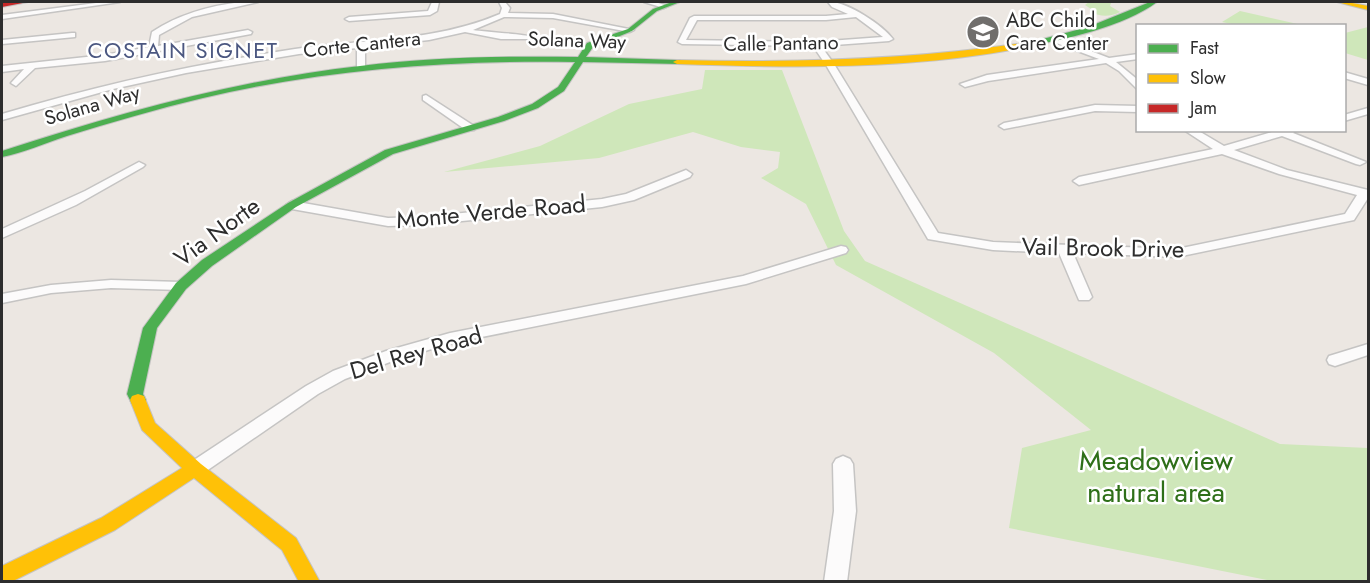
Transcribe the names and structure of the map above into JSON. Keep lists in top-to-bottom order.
{
  "streets": {
    "street": [
      "Solana Way",
      "Calle Pantano",
      "Corte Cantera",
      "Monte Verde Road",
      "Via Norte",
      "Vail Brook Drive",
      "Del Rey Road"
    ]
  },
  "crossings": [
    ["Solana Way", "Via Norte"],
    ["Solana Way", "Vail Brook Drive"],
    ["Monte Verde Road", "Via Norte"],
    ["Via Norte", "Del Rey Road"]
  ],
  "districts": ["COSTAIN SIGNET"],
  "parks": ["Meadowview natural area"],
  "places": {
    "school or university": ["ABC Child Care Center"]
  },
  "legend": ["Fast", "Slow", "Jam"]
}
